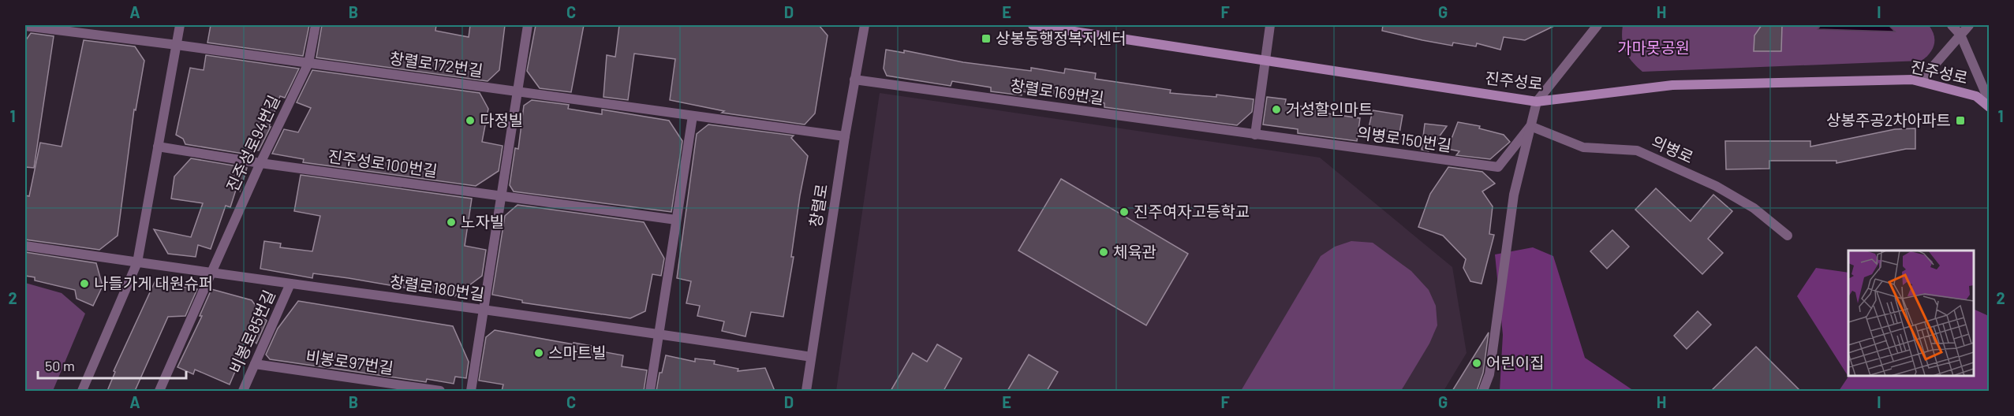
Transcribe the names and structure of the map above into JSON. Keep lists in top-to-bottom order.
{
  "streets": {
    "main road": ["진주성로"],
    "street": [
      "창렬로172번길",
      "창렬로169번길",
      "의병로150번길",
      "진주성로94번길",
      "의병로",
      "진주성로100번길",
      "창렬로",
      "창렬로180번길",
      "비봉로85번길",
      "비봉로97번길"
    ]
  },
  "crossings": [
    ["창렬로172번길", "진주성로94번길"],
    ["창렬로172번길", "창렬로"],
    ["창렬로169번길", "의병로150번길"],
    ["창렬로169번길", "창렬로"],
    ["의병로150번길", "의병로"],
    ["진주성로94번길", "진주성로100번길"],
    ["진주성로94번길", "창렬로180번길"],
    ["창렬로", "창렬로180번길"],
    ["창렬로180번길", "비봉로85번길"],
    ["비봉로85번길", "비봉로97번길"]
  ],
  "parks": ["가마못공원"],
  "places": {
    "transit": ["상봉동행정복지센터", "상봉주공2차아파트"],
    "other": [
      "거성할인마트",
      "다정빌",
      "진주여자고등학교",
      "노자빌",
      "체육관",
      "나들가게 대원슈퍼",
      "스마트빌",
      "어린이집"
    ]
  },
  "scale_bar": "50 m",
  "grid": {
    "columns": [
      "A",
      "B",
      "C",
      "D",
      "E",
      "F",
      "G",
      "H",
      "I"
    ],
    "rows": ["1", "2"]
  }
}
